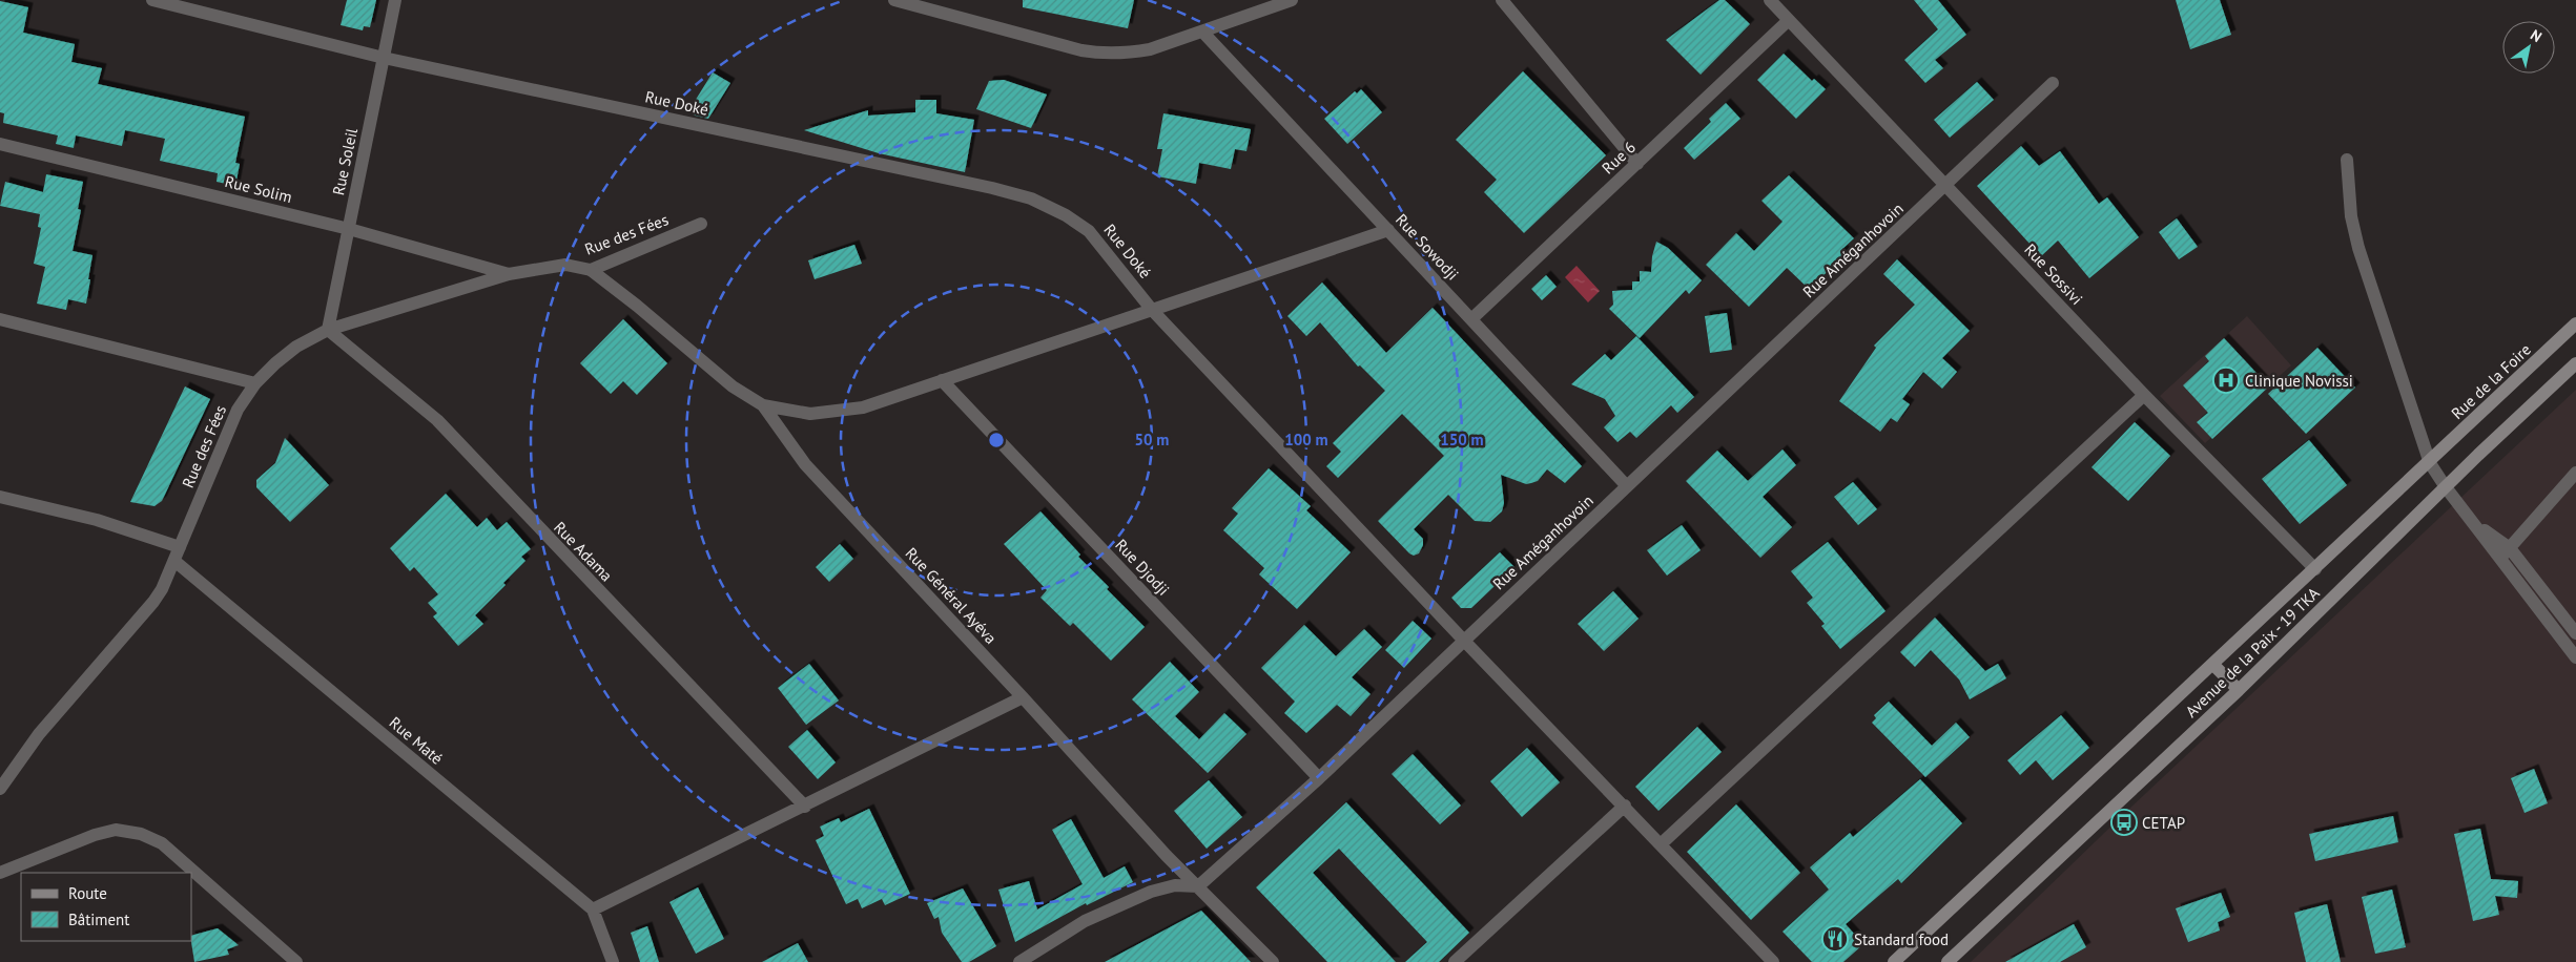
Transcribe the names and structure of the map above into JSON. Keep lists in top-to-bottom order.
{
  "streets": {
    "main road": ["Rue de la Foire", "Avenue de la Paix - 19 TKA"],
    "street": [
      "Rue Doké",
      "Rue 6",
      "Rue Soleil",
      "Rue Solim",
      "Rue des Fées",
      "Rue Sowodji",
      "Rue Améganhovoin",
      "Rue Sossivi",
      "Rue Adama",
      "Rue Djodji",
      "Rue Général Ayéva",
      "Rue Maté"
    ]
  },
  "crossings": [
    ["Rue Doké", "Rue Soleil"],
    ["Rue Doké", "Rue Améganhovoin"],
    ["Rue 6", "Rue Sowodji"],
    ["Rue 6", "Rue Sossivi"],
    ["Rue Soleil", "Rue Solim"],
    ["Rue Soleil", "Rue des Fées"],
    ["Rue Soleil", "Rue Adama"],
    ["Rue Solim", "Rue des Fées"],
    ["Rue des Fées", "Rue Adama"],
    ["Rue des Fées", "Rue Général Ayéva"],
    ["Rue des Fées", "Rue Maté"],
    ["Rue Sowodji", "Rue Améganhovoin"],
    ["Rue Améganhovoin", "Rue Sossivi"],
    ["Rue Améganhovoin", "Rue Djodji"],
    ["Rue Améganhovoin", "Rue Général Ayéva"],
    ["Rue Sossivi", "Avenue de la Paix - 19 TKA"],
    ["Rue de la Foire", "Avenue de la Paix - 19 TKA"]
  ],
  "places": {
    "hospital": ["Clinique Novissi"],
    "bus stop": ["CETAP"],
    "restaurant": ["Standard food"]
  },
  "legend": ["Route", "Bâtiment"],
  "north": "top right",
  "rings": ["50 m", "100 m", "150 m"]
}
